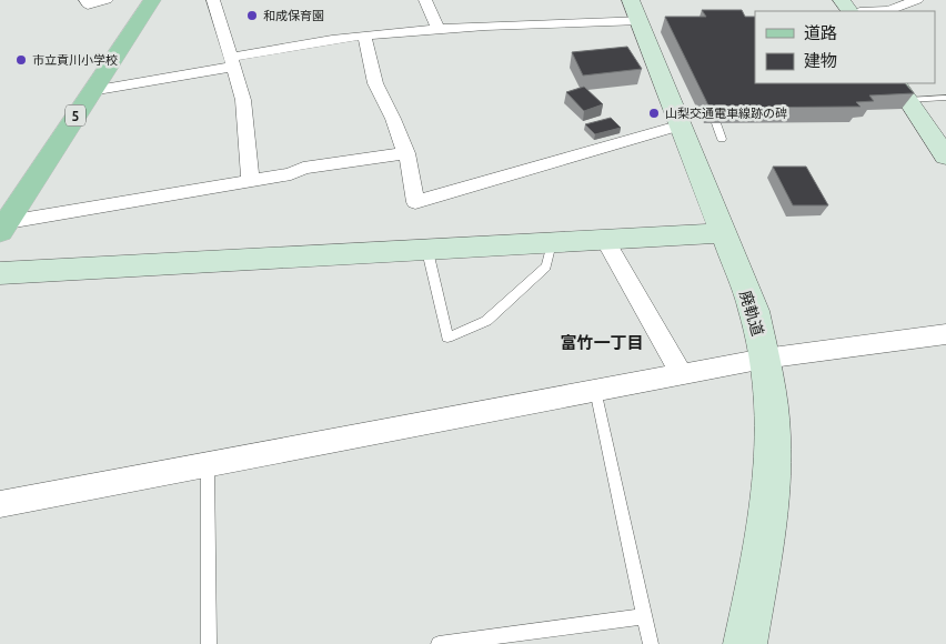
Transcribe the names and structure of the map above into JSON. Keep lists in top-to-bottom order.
{
  "streets": {
    "main road": ["5"],
    "street": ["廃軌道"]
  },
  "districts": ["富竹一丁目"],
  "places": ["和成保育園", "市立貢川小学校", "山梨交通電車線跡の碑"],
  "legend": ["道路", "建物"]
}
